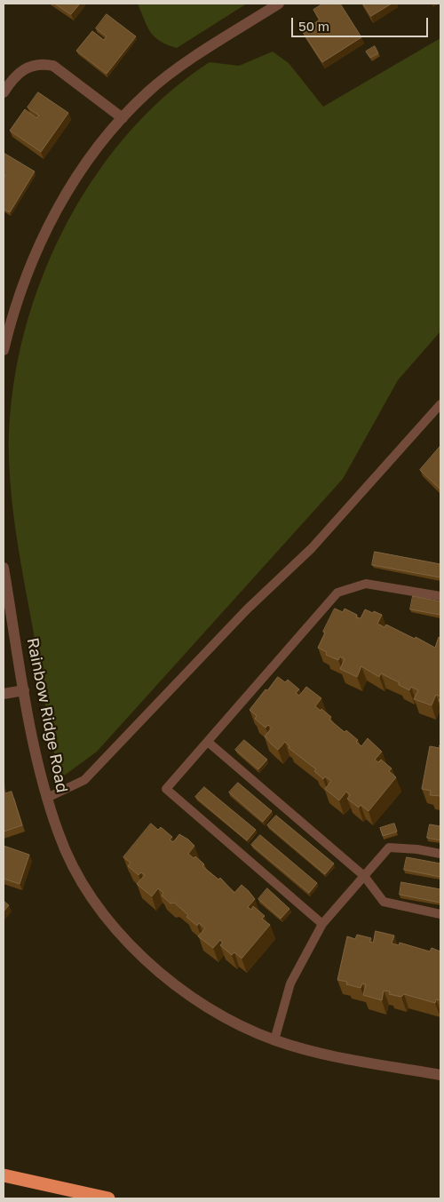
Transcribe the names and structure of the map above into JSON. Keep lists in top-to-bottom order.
{
  "streets": {
    "street": ["Rainbow Ridge Road"]
  },
  "scale_bar": "50 m"
}
